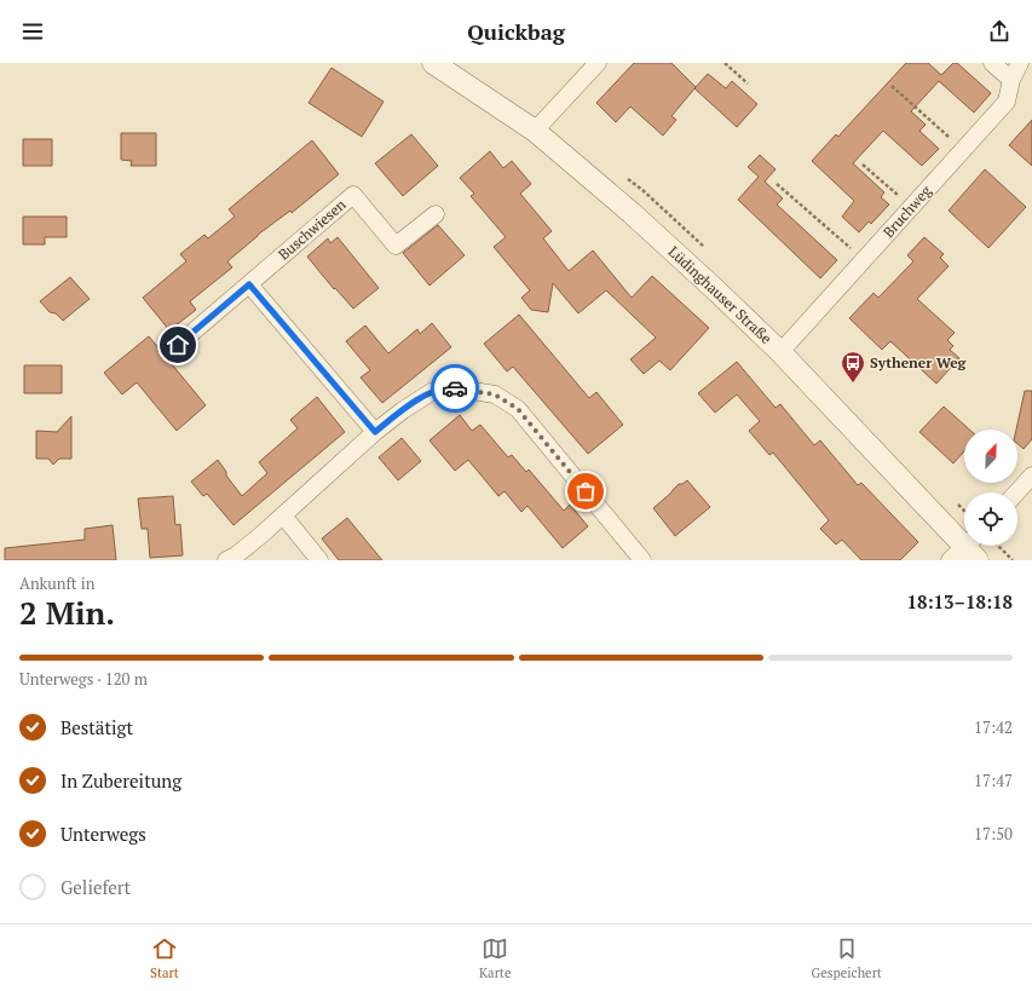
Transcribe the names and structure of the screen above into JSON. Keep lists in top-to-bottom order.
{
  "streets": {
    "street": ["Bruchweg", "Buschwiesen", "Lüdinghauser Straße"]
  },
  "crossings": [
    ["Bruchweg", "Lüdinghauser Straße"]
  ],
  "places": {
    "bus stop": ["Sythener Weg"]
  },
  "north": "top right",
  "page": {
    "header": "Quickbag",
    "heading": ["2 Min.", "Ankunft in", "18:13–18:18"],
    "bar": "Unterwegs · 120 m",
    "list": [
      ["Bestätigt", "17:42"],
      ["In Zubereitung", "17:47"],
      ["Unterwegs", "17:50"],
      "Geliefert"
    ],
    "tabs": ["Start", "Karte", "Gespeichert"]
  }
}
